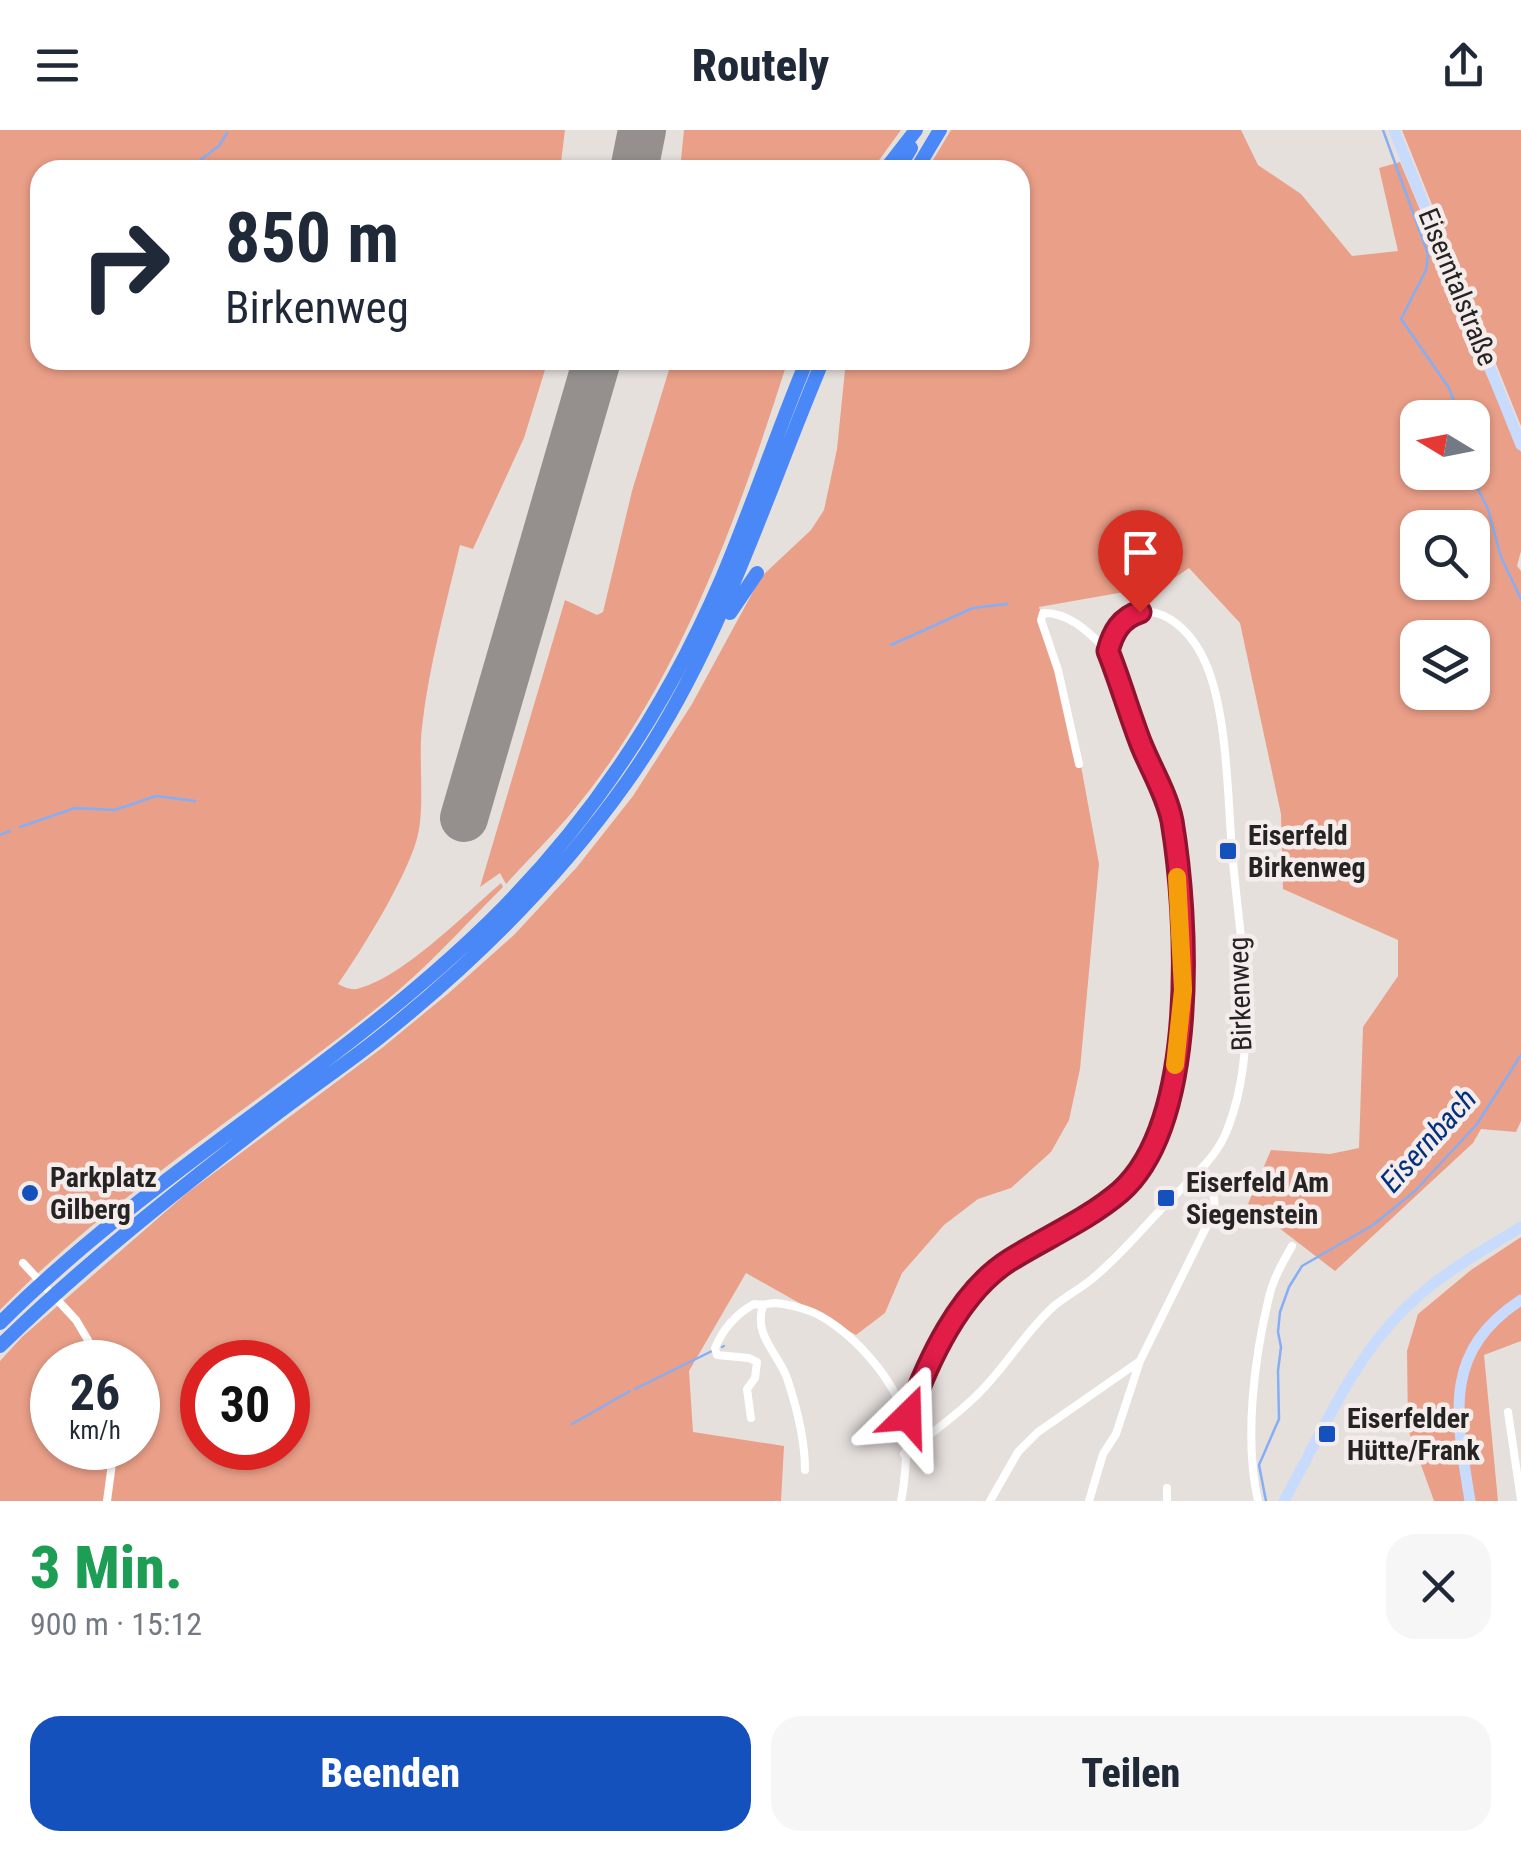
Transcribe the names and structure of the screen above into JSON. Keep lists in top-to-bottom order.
{
  "streets": {
    "main road": ["Eiserntalstraße"],
    "street": ["Birkenweg"]
  },
  "water": ["Eisernbach"],
  "places": {
    "transit": ["Eiserfeld Birkenweg", "Eiserfeld Am Siegenstein", "Eiserfelder Hütte/Frank"],
    "other": ["Parkplatz Gilberg"]
  },
  "north": "left",
  "page": {
    "header": "Routely",
    "turn": ["850 m", "Birkenweg"],
    "speed": "26 km/h",
    "limit": "30",
    "heading": ["3 Min.", "900 m · 15:12"],
    "buttons": ["Beenden", "Teilen"]
  }
}
